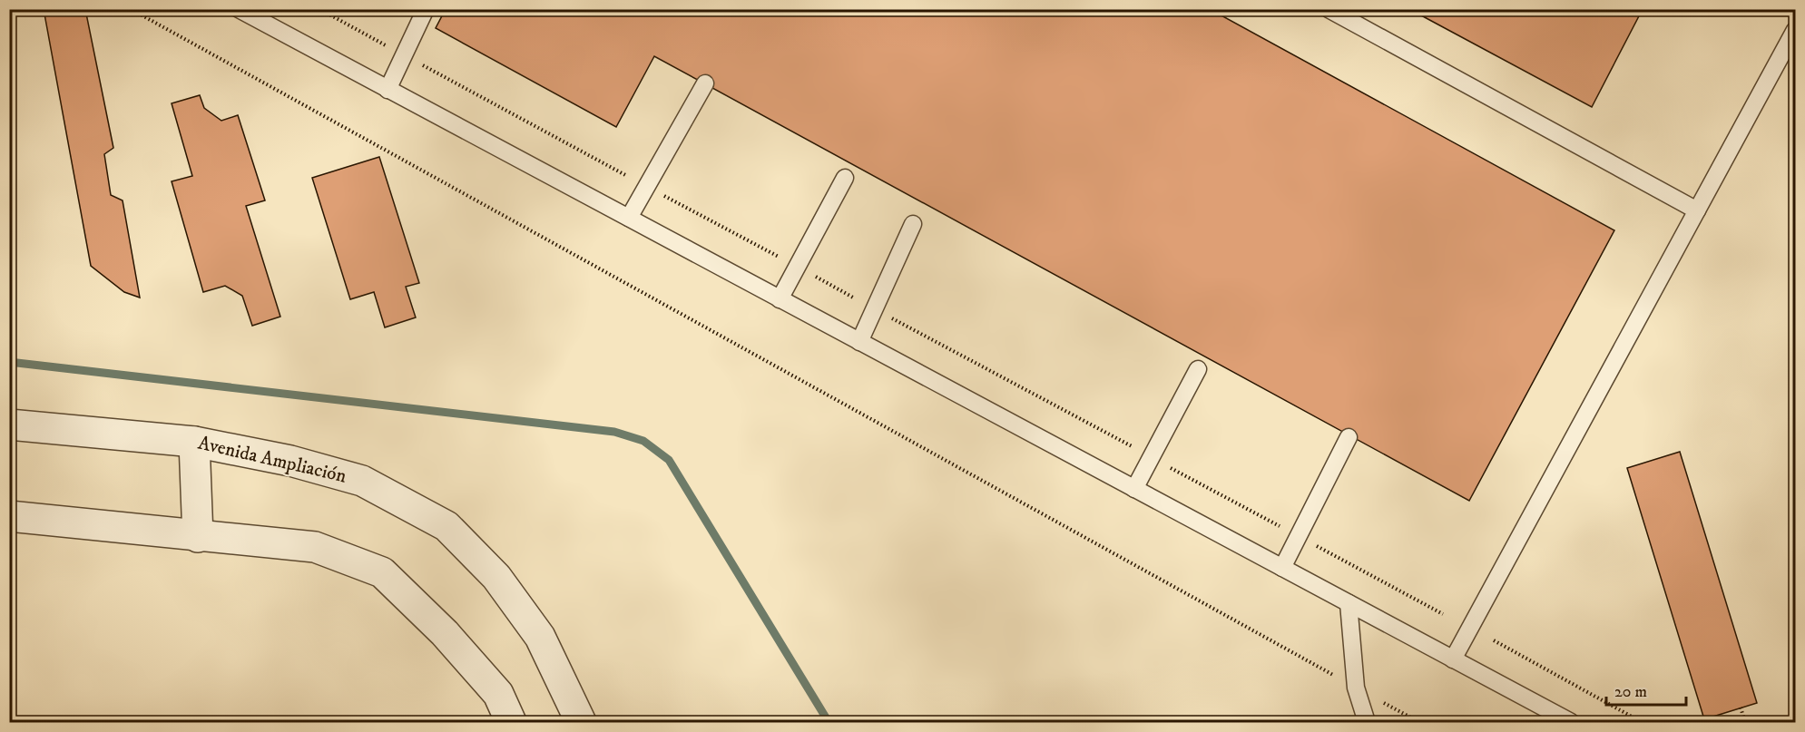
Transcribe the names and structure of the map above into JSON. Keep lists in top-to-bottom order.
{
  "streets": {
    "street": ["Avenida Ampliación"]
  },
  "scale_bar": "20 m"
}
